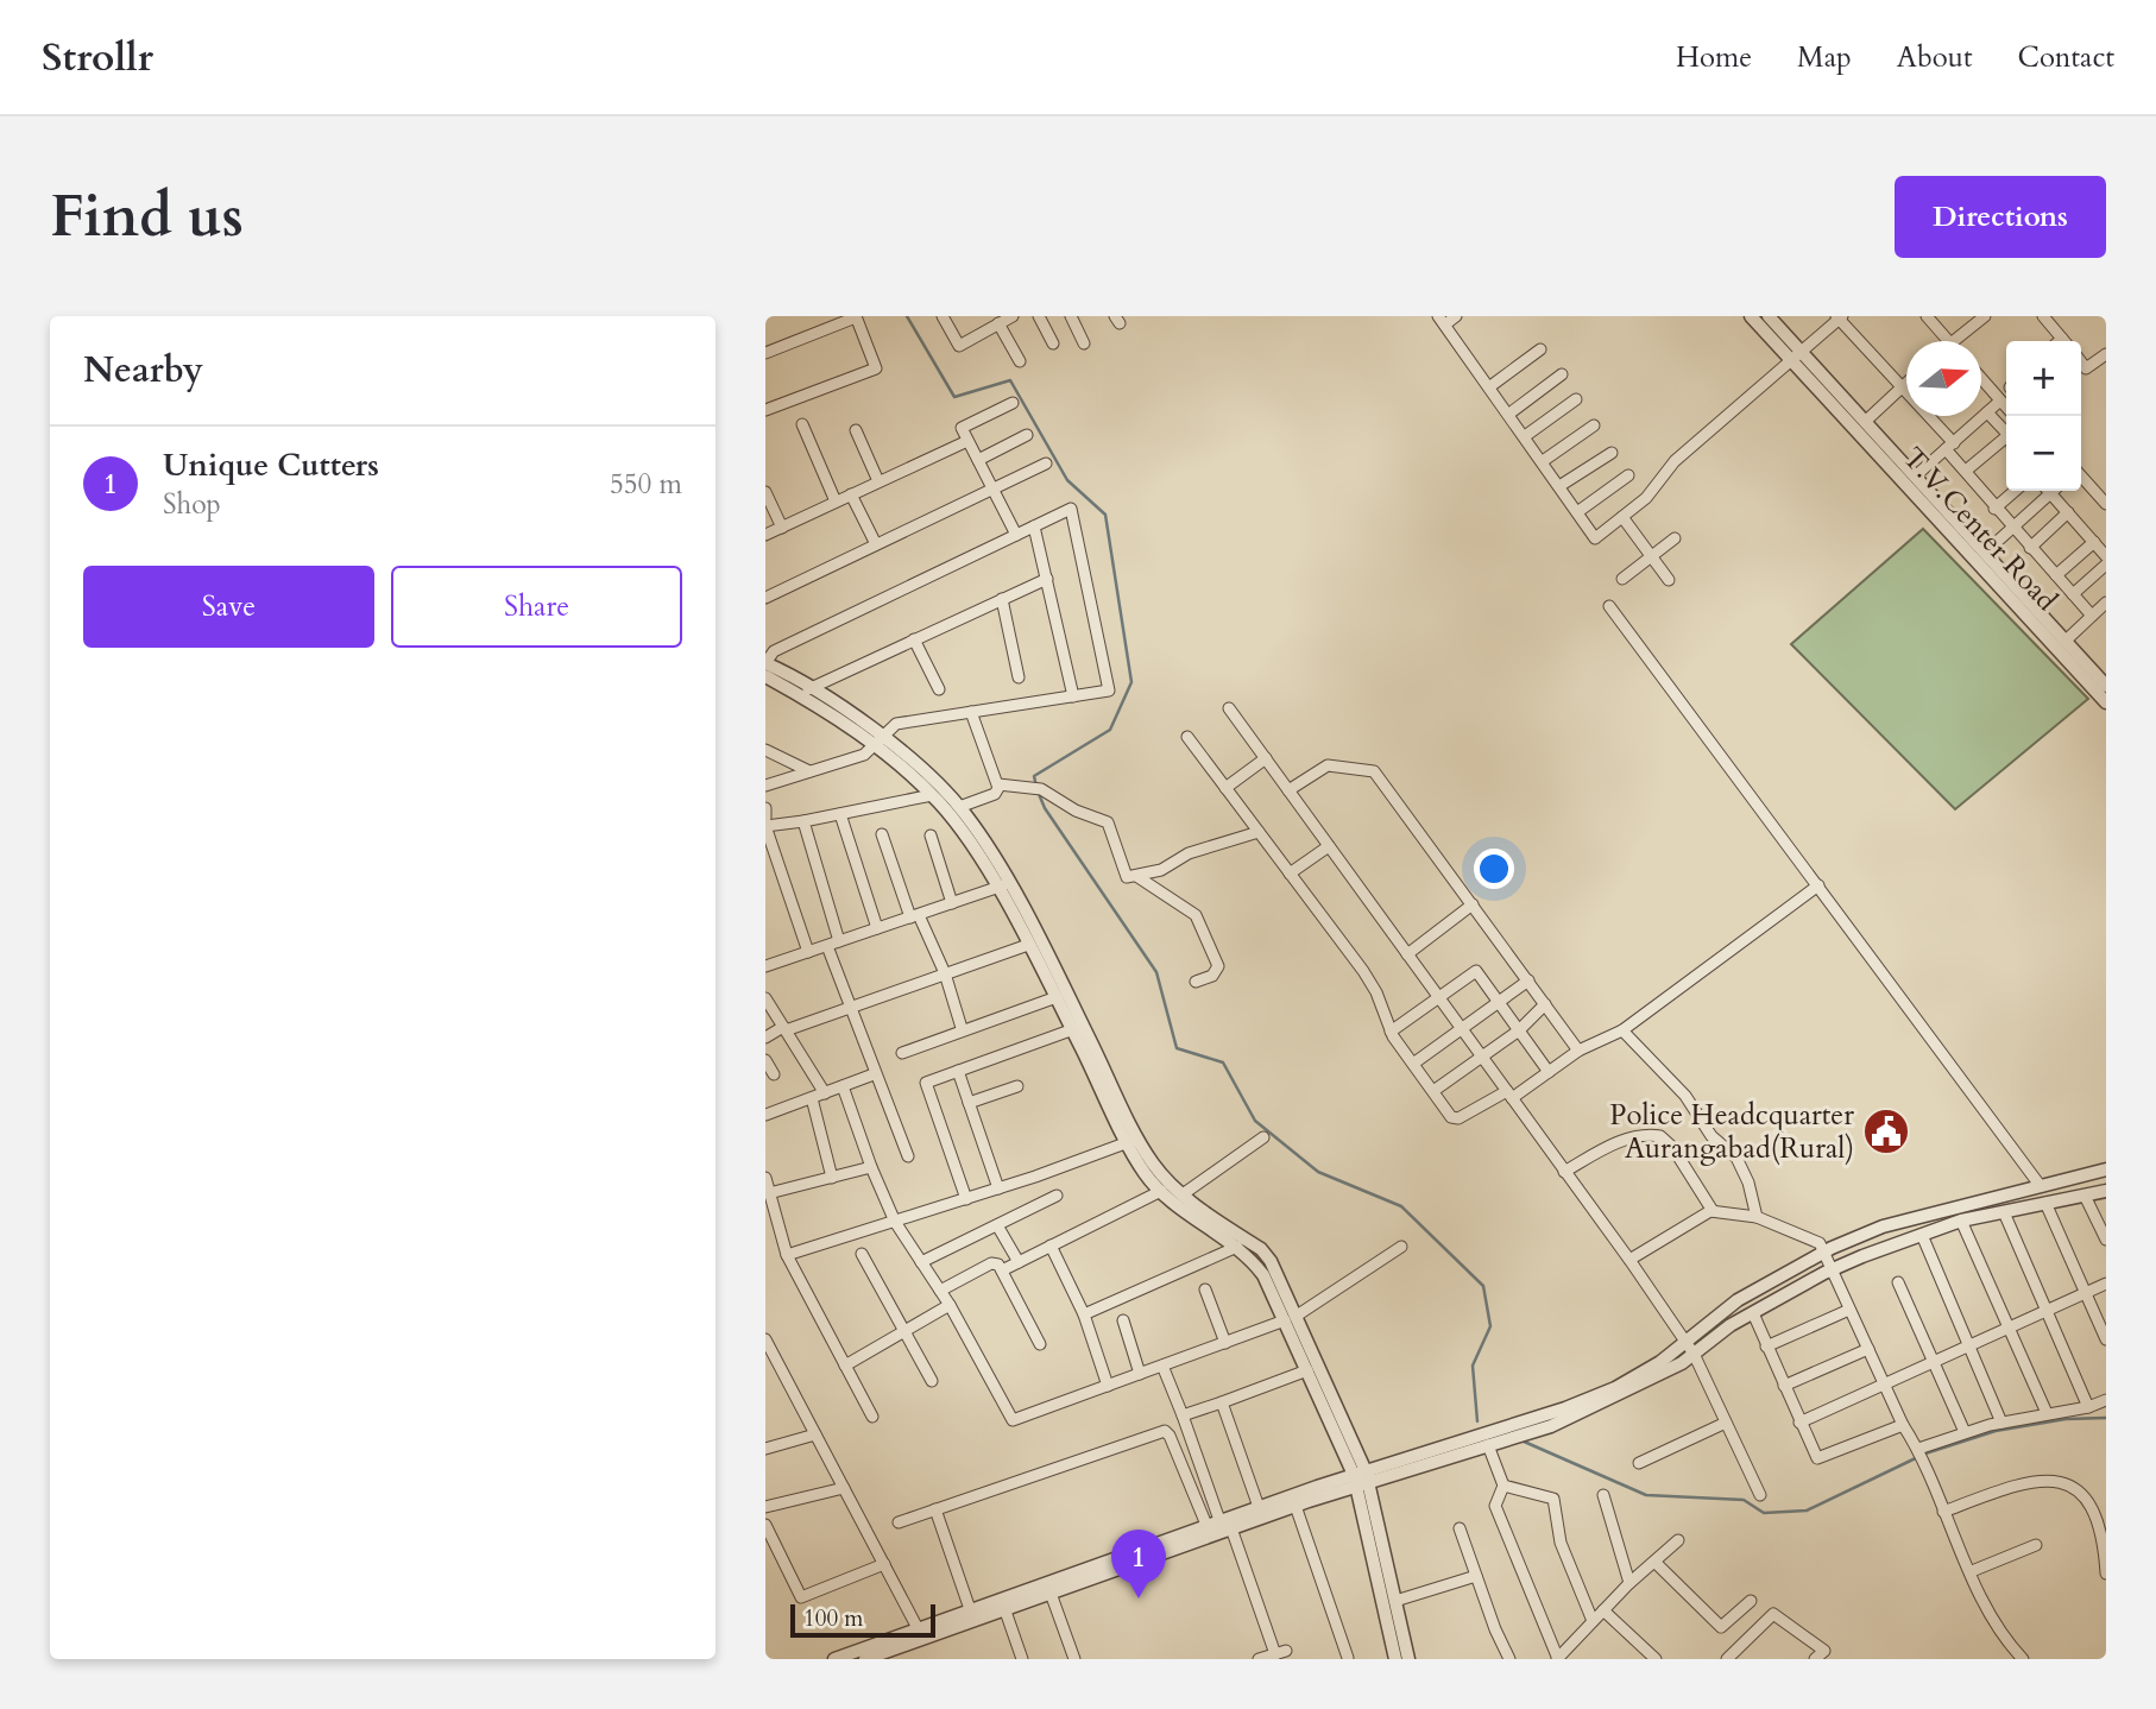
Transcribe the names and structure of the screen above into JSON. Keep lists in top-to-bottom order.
{
  "streets": {
    "street": ["T.V.Center Road"]
  },
  "places": {
    "public building": ["Police Headcquarter Aurangabad(Rural)"]
  },
  "scale_bar": "100 m",
  "north": "right",
  "page": {
    "header": "Strollr",
    "nav": [
      "Home",
      "Map",
      "About",
      "Contact"
    ],
    "buttons": [
      "Directions",
      ["Save", "Share"]
    ],
    "title": "Find us",
    "heading": "Nearby",
    "map_buttons": ["+", "−"],
    "list": [
      {
        "mark": "1",
        "name": "Unique Cutters",
        "note": "Shop",
        "value": "550 m"
      }
    ],
    "pins": "1",
    "scale": "100 m"
  }
}
